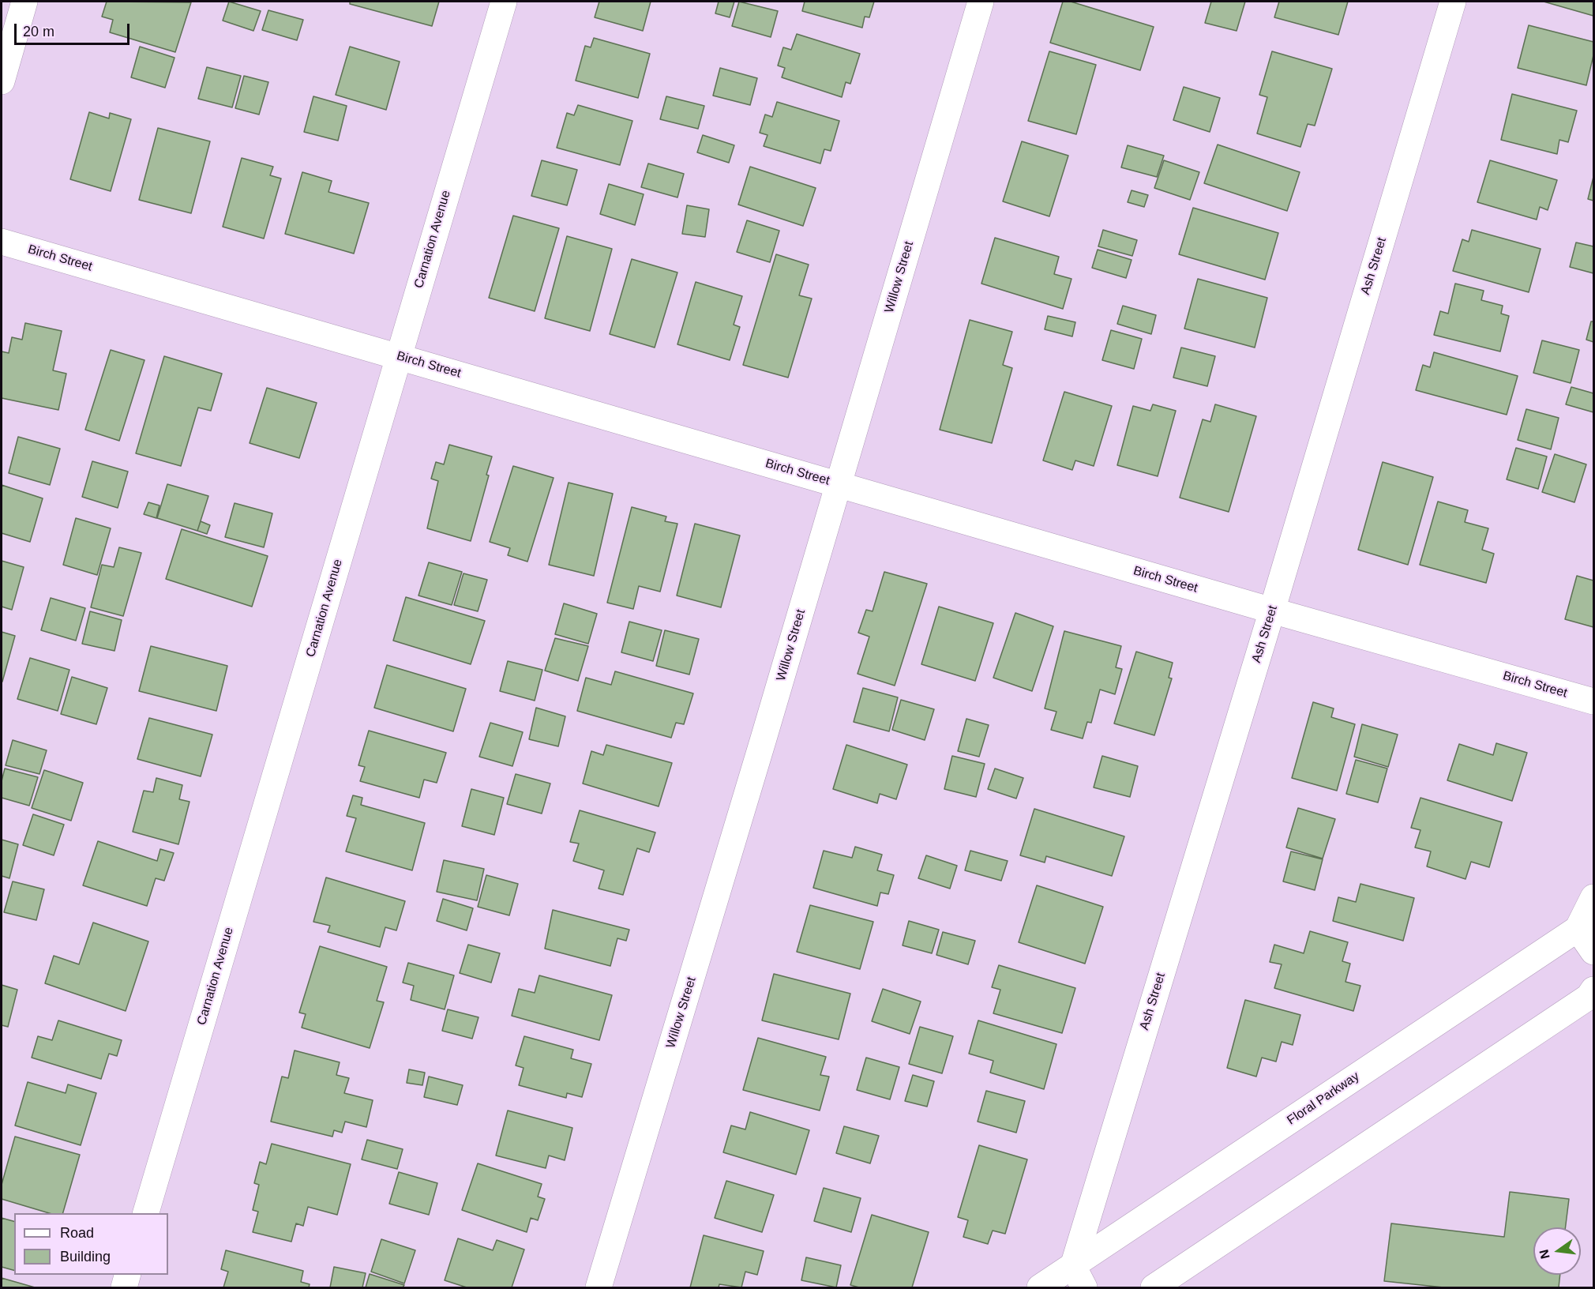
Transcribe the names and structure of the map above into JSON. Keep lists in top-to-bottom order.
{
  "streets": {
    "street": [
      "Carnation Avenue",
      "Birch Street",
      "Ash Street",
      "Willow Street",
      "Floral Parkway"
    ]
  },
  "crossings": [
    ["Carnation Avenue", "Birch Street"],
    ["Birch Street", "Ash Street"],
    ["Birch Street", "Willow Street"],
    ["Ash Street", "Floral Parkway"]
  ],
  "legend": ["Road", "Building"],
  "scale_bar": "20 m",
  "north": "left"
}
